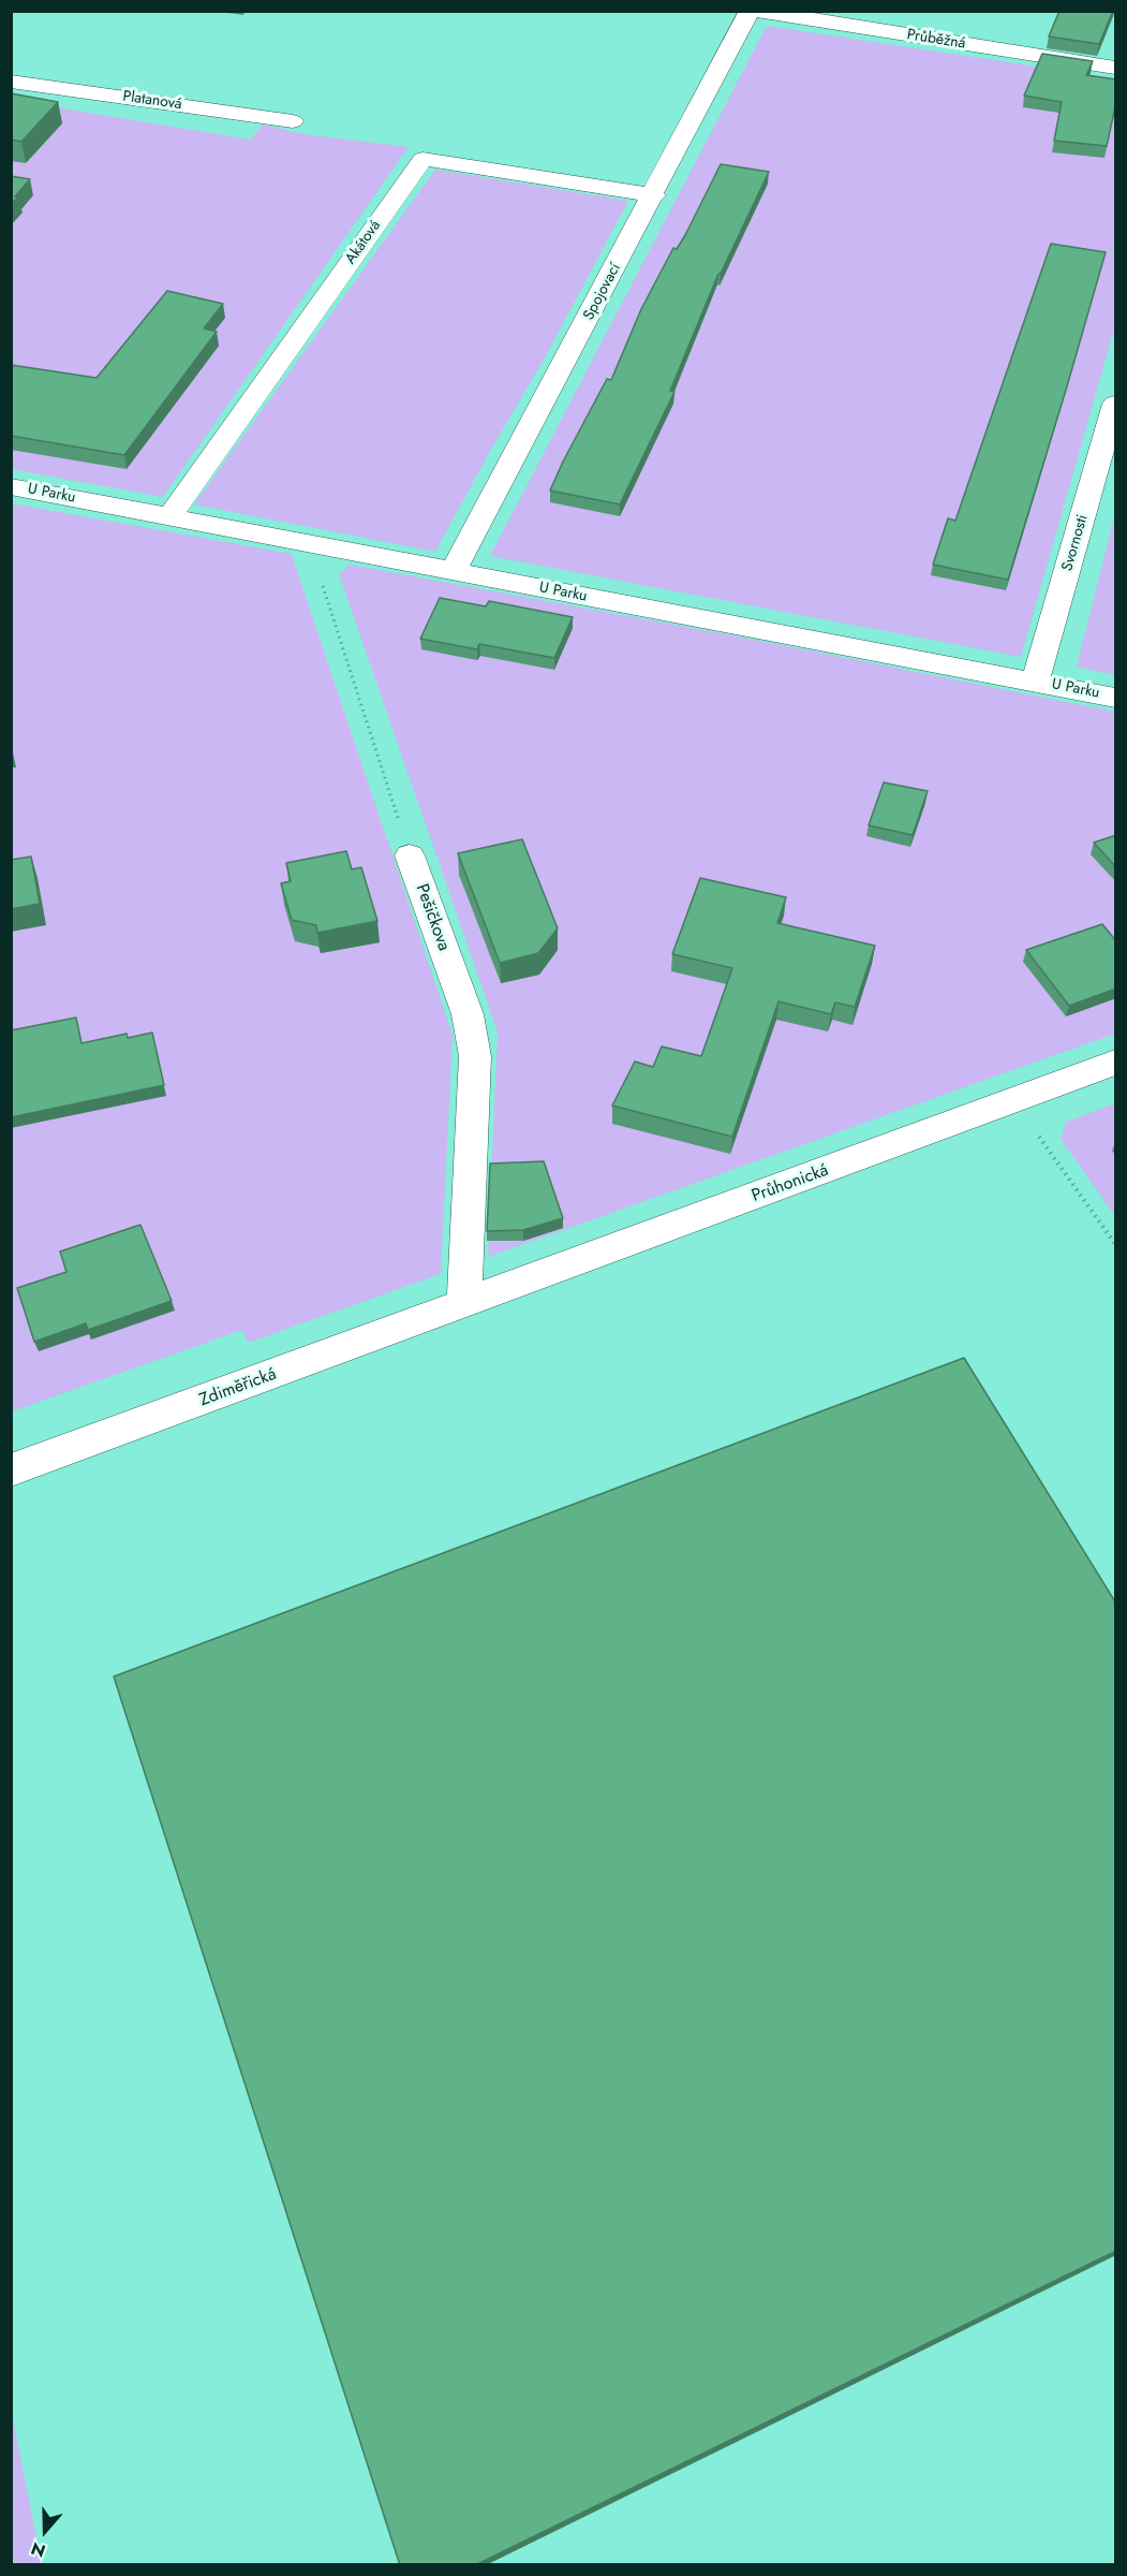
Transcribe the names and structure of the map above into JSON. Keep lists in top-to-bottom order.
{
  "streets": {
    "street": [
      "Průběžná",
      "Platanová",
      "Akátová",
      "Spojovací",
      "U Parku",
      "Svornosti",
      "Pešičkova",
      "Průhonická",
      "Zdiměřická"
    ]
  },
  "crossings": [
    ["Akátová", "Spojovací"],
    ["Akátová", "U Parku"],
    ["Spojovací", "U Parku"],
    ["U Parku", "Svornosti"],
    ["Pešičkova", "Průhonická"],
    ["Pešičkova", "Zdiměřická"],
    ["Průhonická", "Zdiměřická"]
  ],
  "north": "bottom"
}
